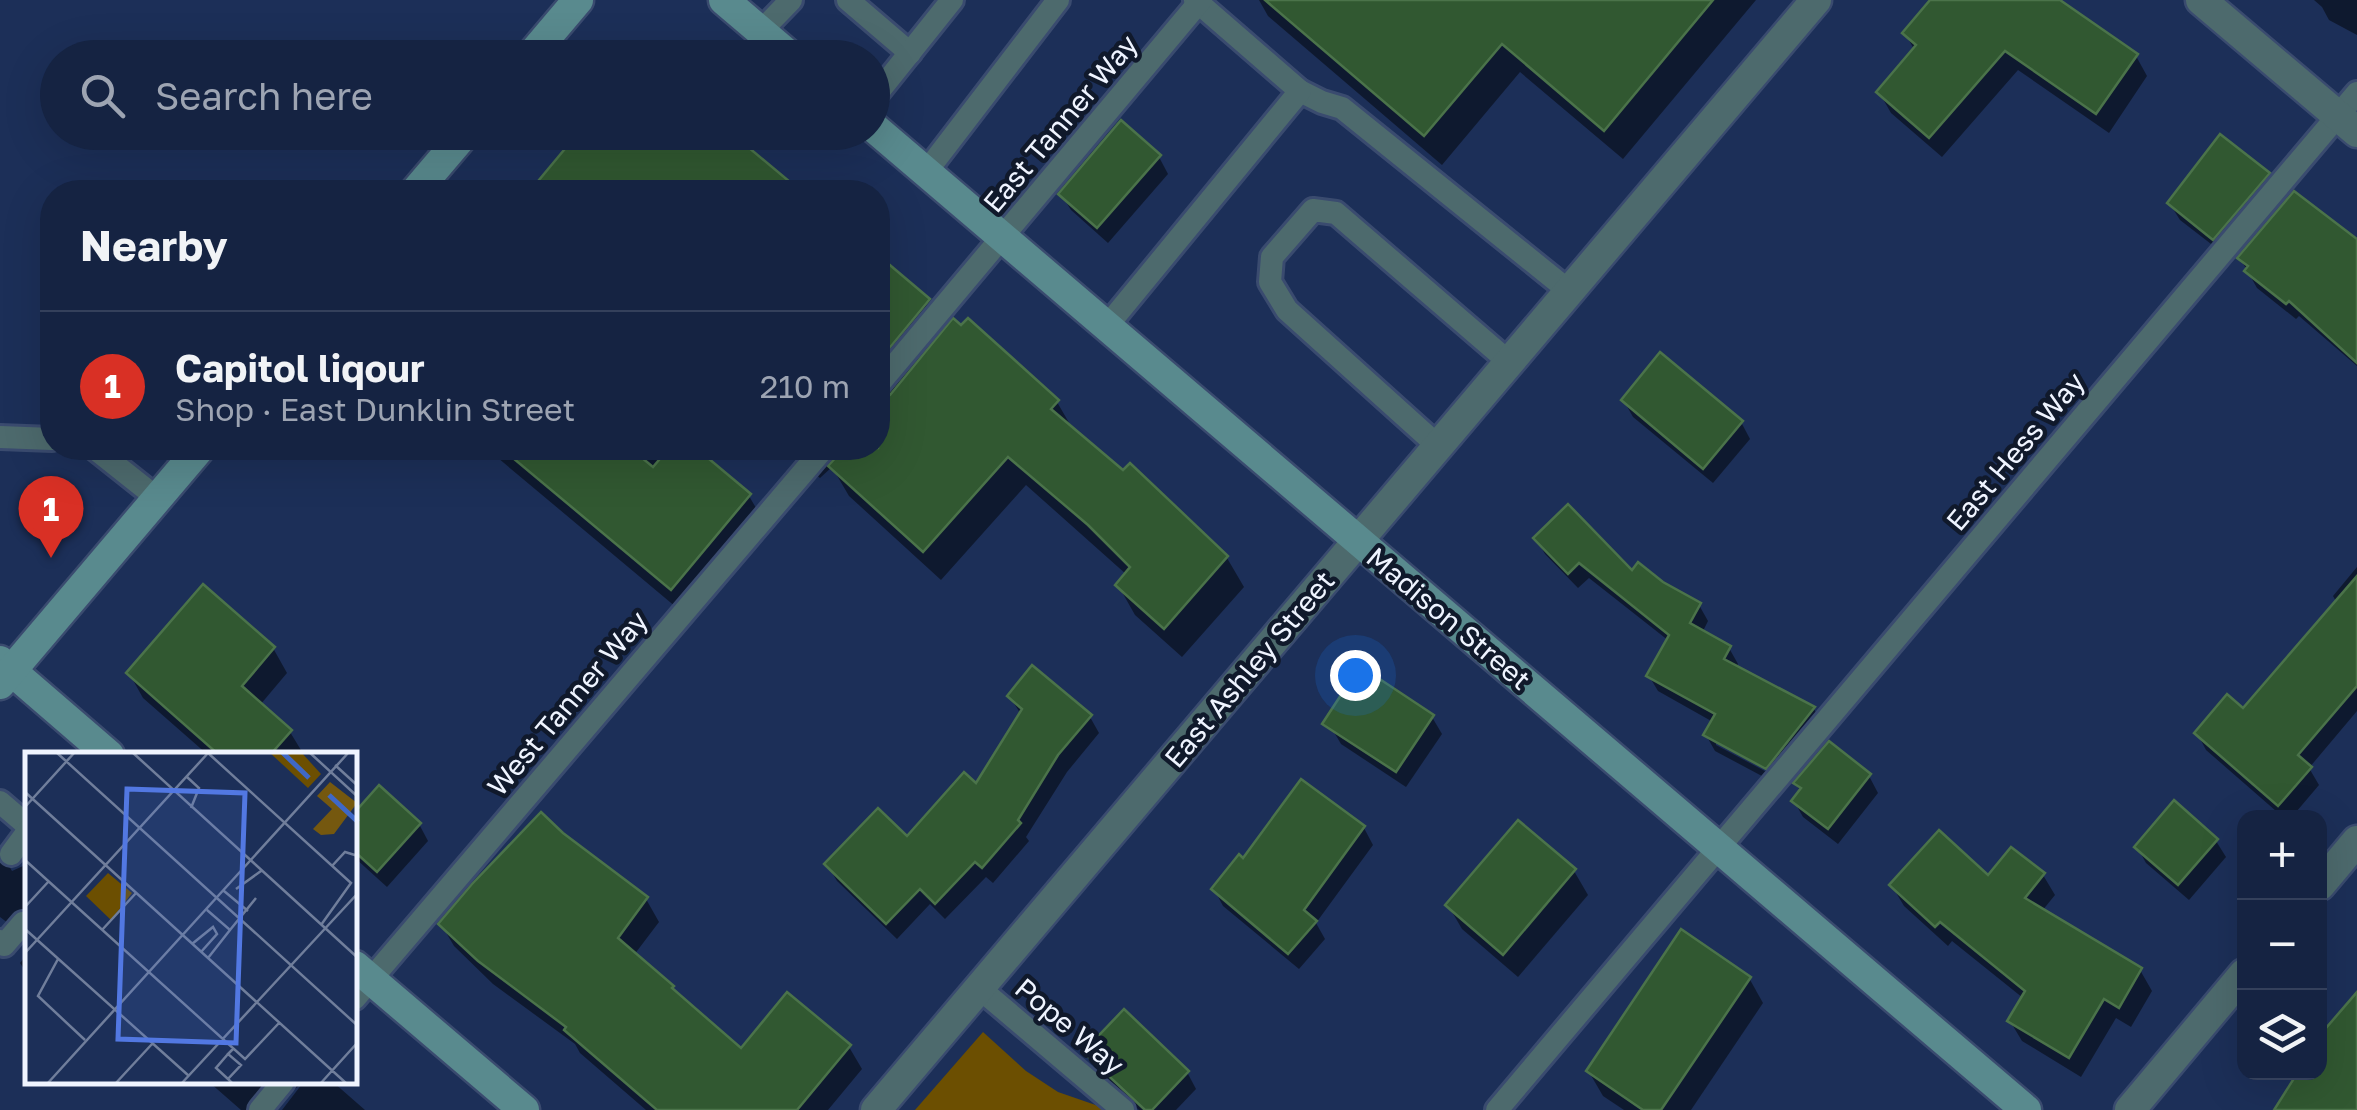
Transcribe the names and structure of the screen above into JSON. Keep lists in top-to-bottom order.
{
  "streets": {
    "main road": ["Madison Street"],
    "street": ["East Ashley Street"],
    "lane": [
      "East Tanner Way",
      "East Hess Way",
      "West Tanner Way",
      "Pope Way"
    ]
  },
  "crossings": [
    ["East Tanner Way", "Madison Street"],
    ["East Hess Way", "Madison Street"],
    ["Madison Street", "East Ashley Street"],
    ["East Ashley Street", "Pope Way"]
  ],
  "page": {
    "search": "Search here",
    "heading": "Nearby",
    "list": [
      {
        "mark": "1",
        "name": "Capitol liqour",
        "note": "Shop · East Dunklin Street",
        "value": "210 m"
      }
    ],
    "pins": "1",
    "map_buttons": ["+", "−"]
  }
}
